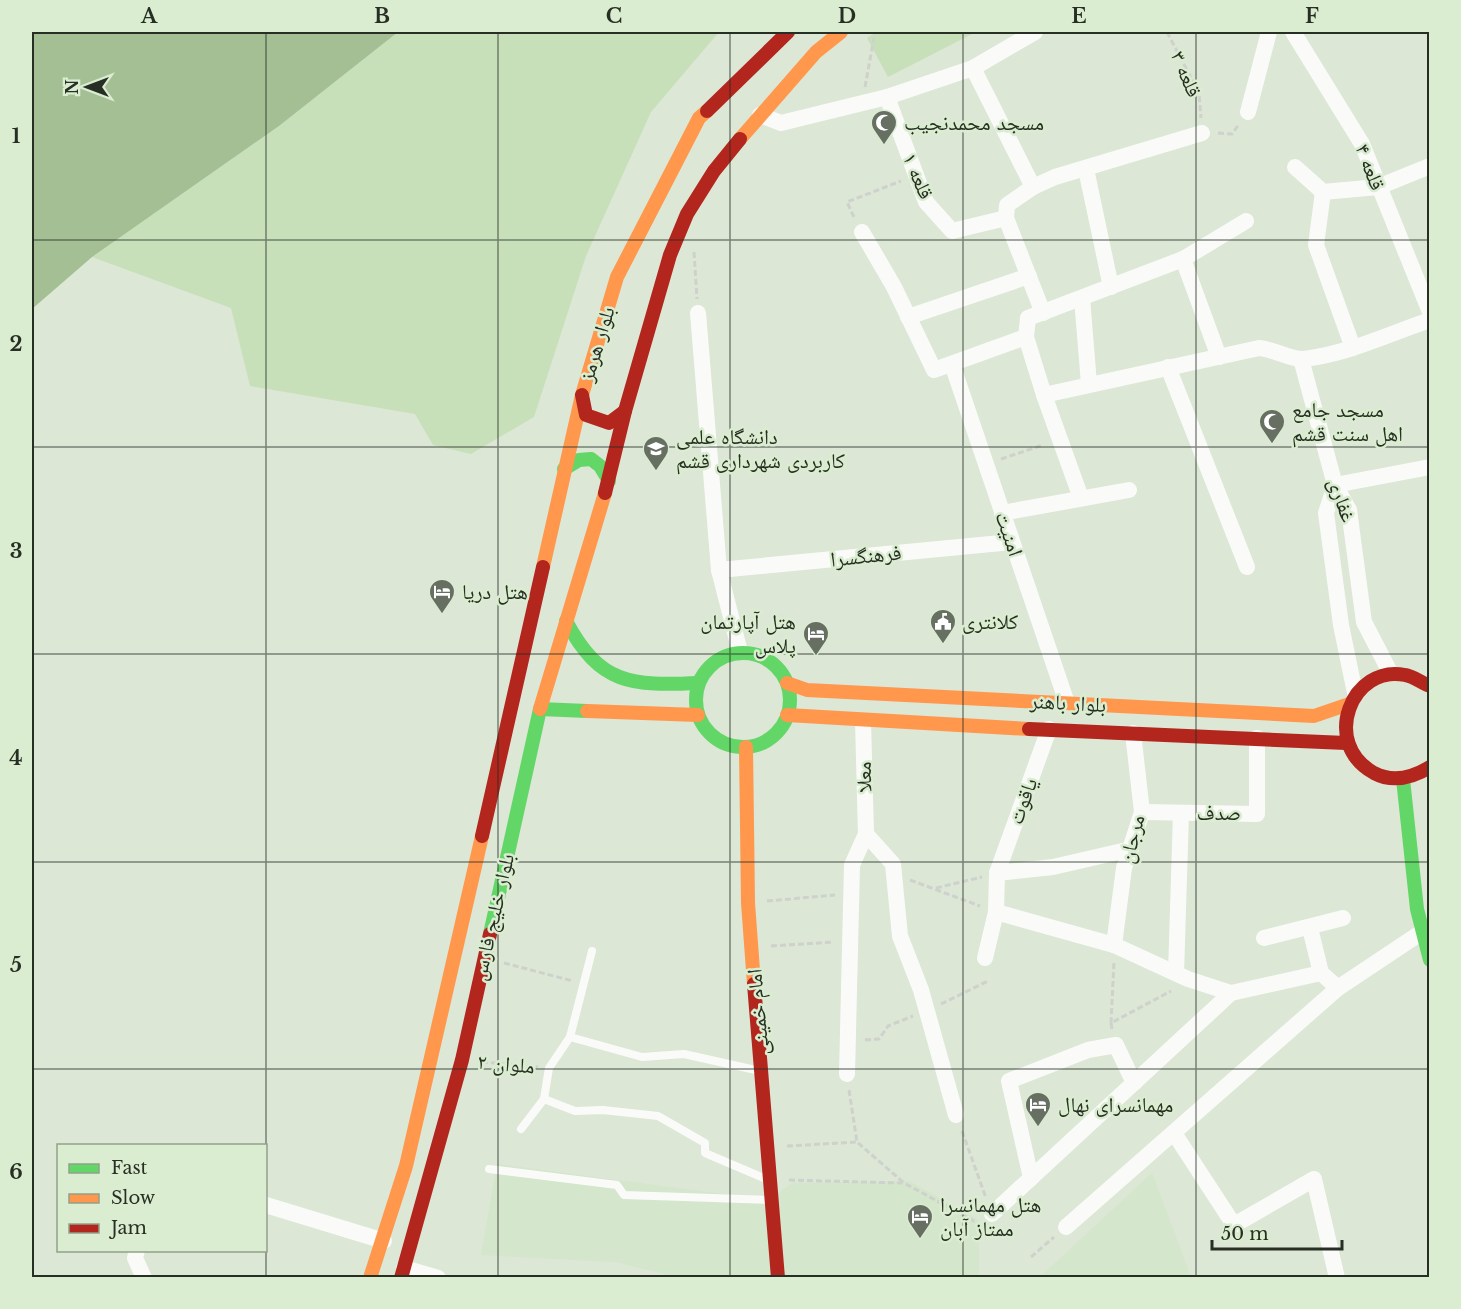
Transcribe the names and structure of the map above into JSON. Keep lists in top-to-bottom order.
{
  "streets": {
    "main road": [
      "بلوار هرمز",
      "بلوار باهنر",
      "بلوار خلیج فارس",
      "امام خمینی"
    ],
    "street": [
      "قلعه ۴",
      "قلعه ۱",
      "غفاری",
      "امنیت",
      "فرهنگسرا",
      "معلا",
      "یاقوت",
      "صدف",
      "مرجان"
    ],
    "path": ["قلعه ۳", "ملوان ۲"]
  },
  "crossings": [
    ["بلوار هرمز", "بلوار خلیج فارس"],
    ["غفاری", "بلوار باهنر"],
    ["امنیت", "فرهنگسرا"],
    ["امنیت", "بلوار باهنر"],
    ["بلوار باهنر", "معلا"],
    ["بلوار باهنر", "یاقوت"],
    ["بلوار باهنر", "صدف"],
    ["بلوار باهنر", "مرجان"],
    ["بلوار باهنر", "امام خمینی"],
    ["صدف", "مرجان"],
    ["بلوار خلیج فارس", "ملوان ۲"]
  ],
  "places": {
    "mosque": ["مسجد محمدنجیب", "مسجد جامع اهل سنت قشم"],
    "school or university": ["دانشگاه علمی کاربردی شهرداری قشم"],
    "hotel": [
      "هتل دریا",
      "هتل آپارتمان پلاس",
      "مهمانسرای نهال",
      "هتل مهمانسرا ممتاز آبان"
    ],
    "public building": ["کلانتری"]
  },
  "legend": ["Fast", "Slow", "Jam"],
  "scale_bar": "50 m",
  "north": "left",
  "grid": {
    "columns": [
      "A",
      "B",
      "C",
      "D",
      "E",
      "F"
    ],
    "rows": [
      "1",
      "2",
      "3",
      "4",
      "5",
      "6"
    ]
  }
}
